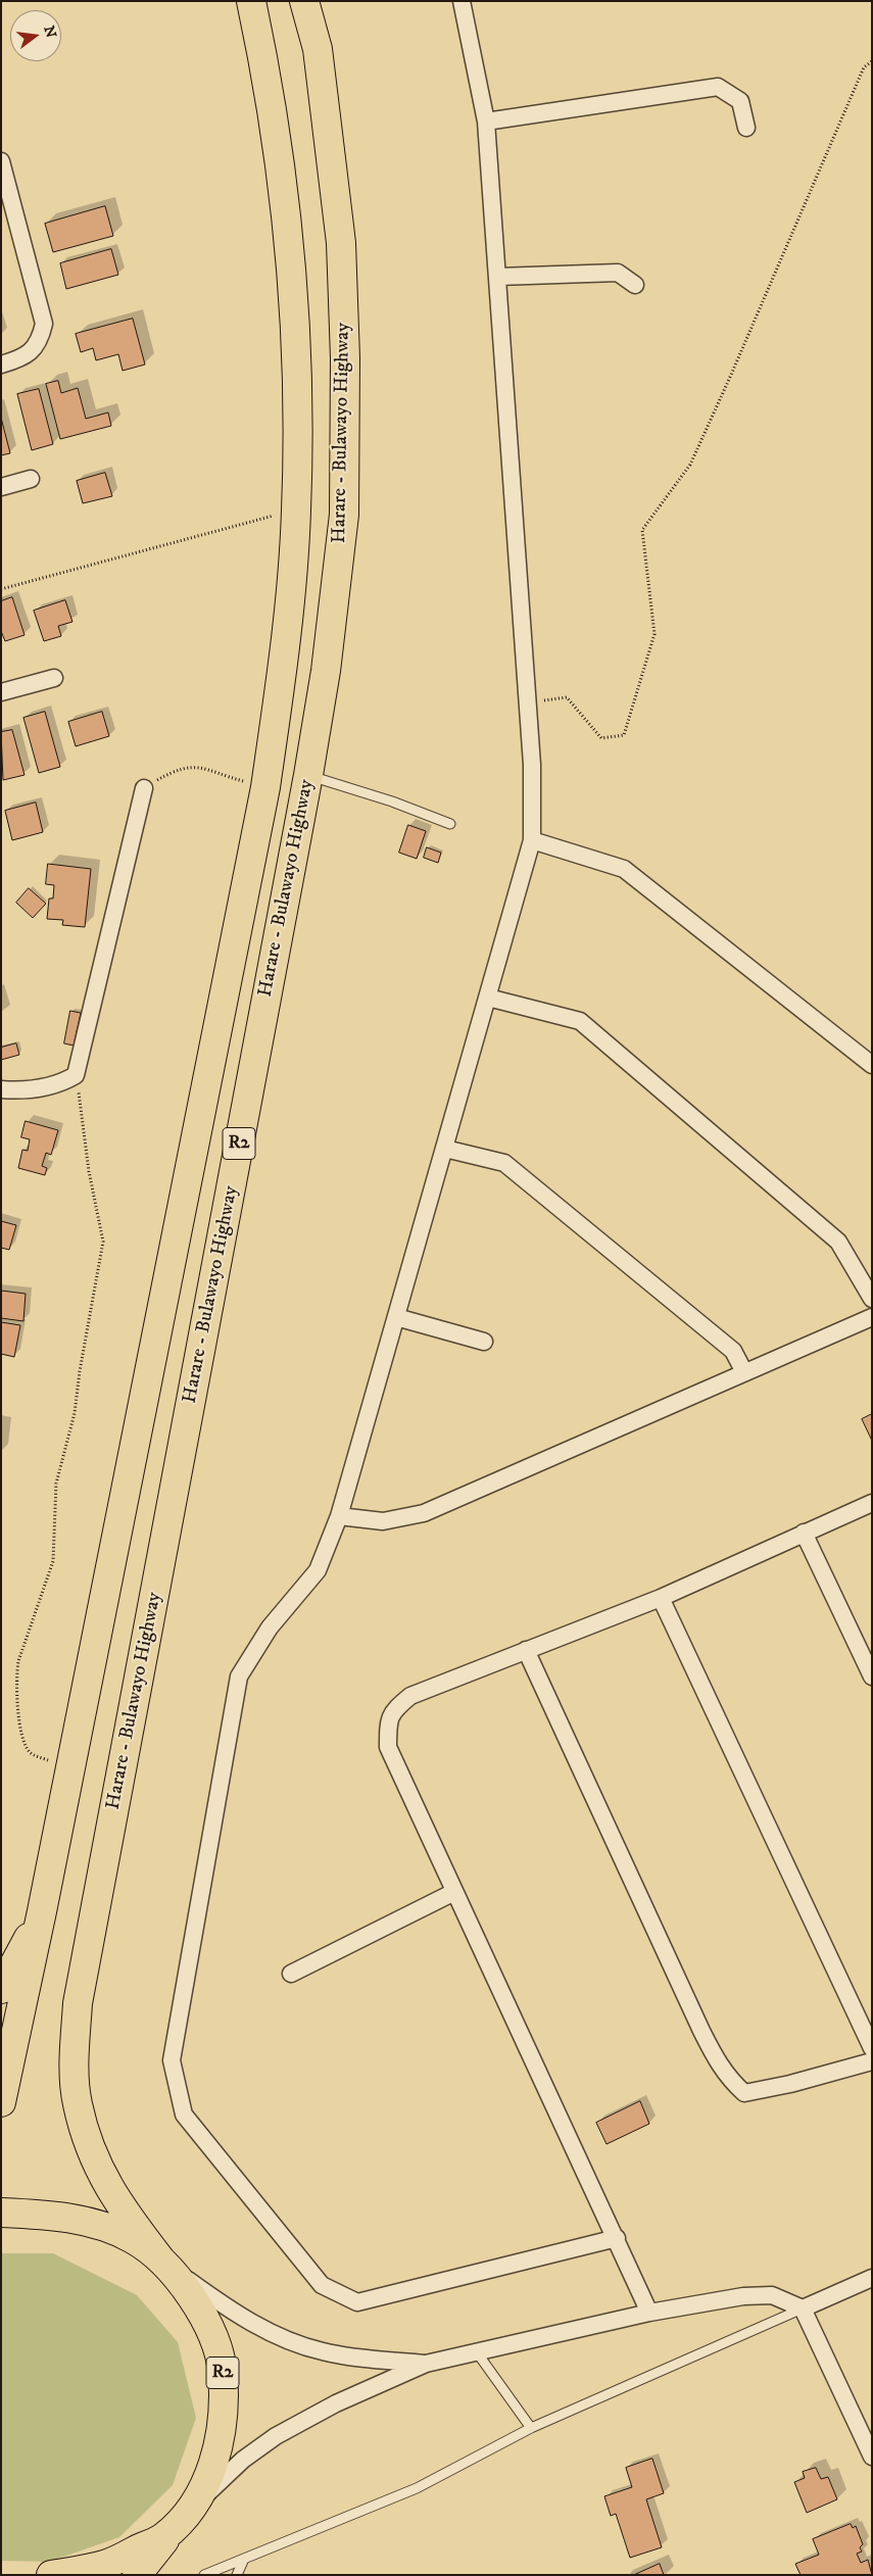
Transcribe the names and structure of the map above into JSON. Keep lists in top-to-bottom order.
{
  "streets": {
    "highway": ["Harare - Bulawayo Highway", "R2"]
  },
  "north": "right"
}
